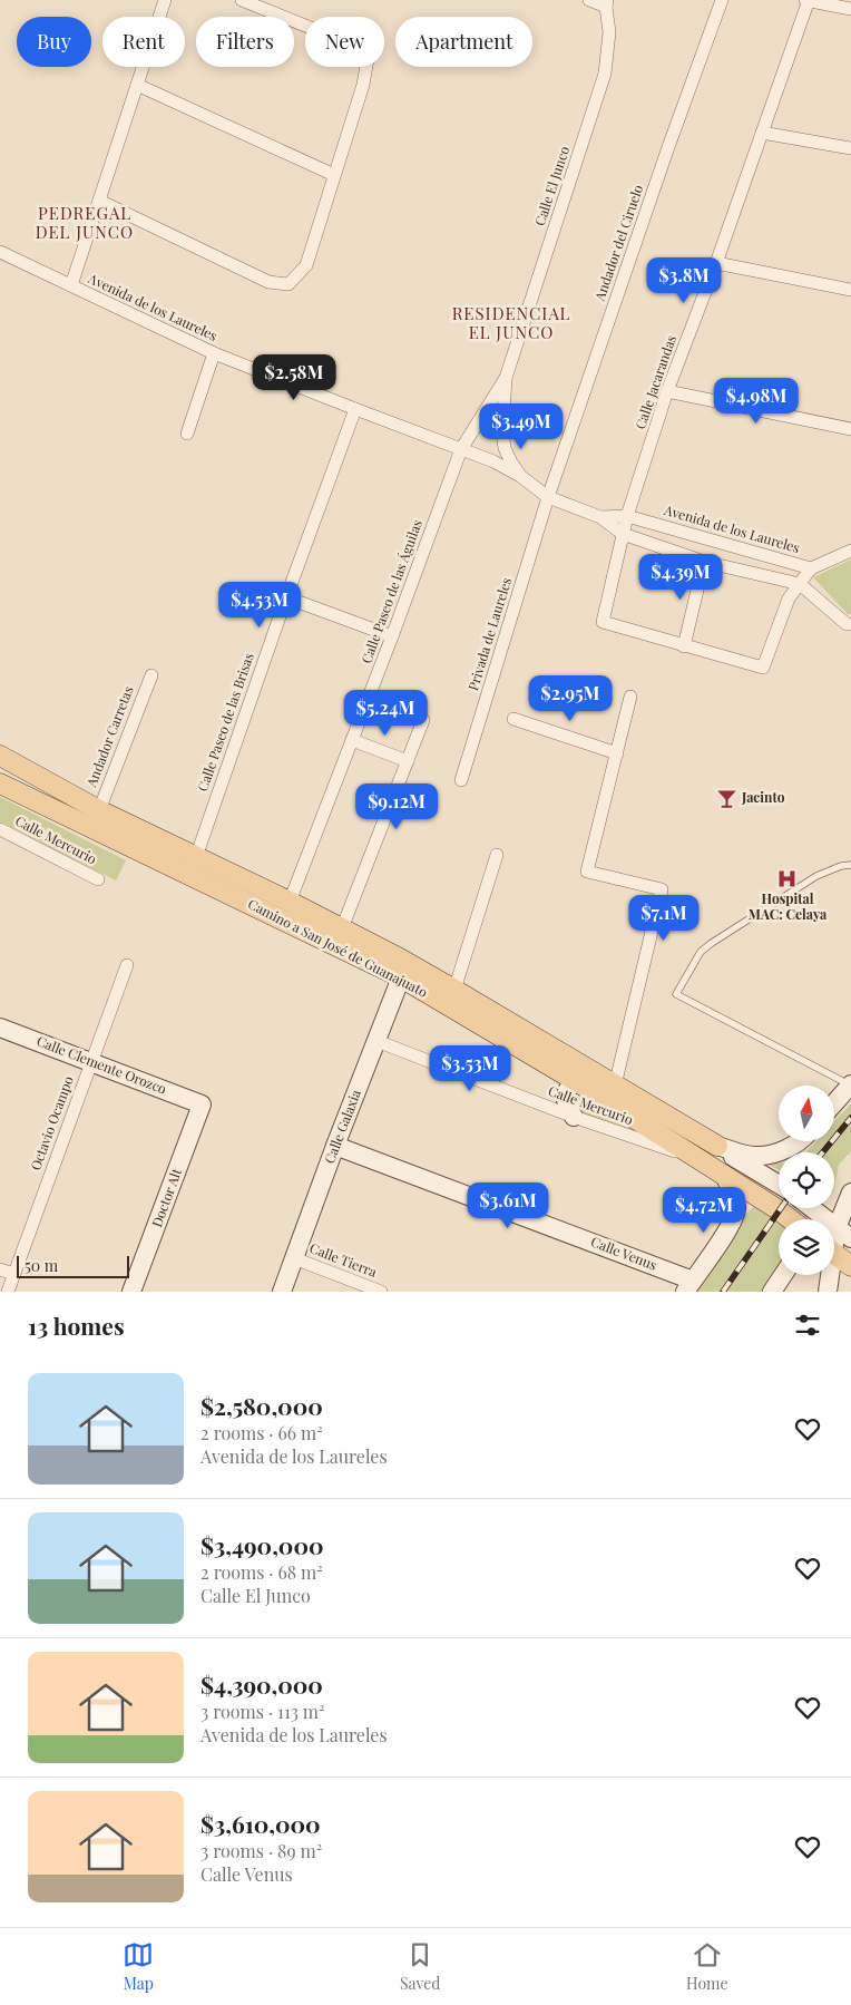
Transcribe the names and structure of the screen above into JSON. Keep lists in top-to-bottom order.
{
  "streets": {
    "main road": ["Camino a San José de Guanajuato"],
    "street": [
      "Calle El Junco",
      "Andador del Ciruelo",
      "Avenida de los Laureles",
      "Calle Jacarandas",
      "Calle Paseo de las Águilas",
      "Privada de Laureles",
      "Calle Paseo de las Brisas",
      "Andador Carretas",
      "Calle Mercurio",
      "Calle Clemente Orozco",
      "Octavio Ocampo",
      "Calle Galaxia",
      "Doctor Alt",
      "Calle Venus",
      "Calle Tierra"
    ]
  },
  "crossings": [
    ["Calle El Junco", "Avenida de los Laureles"],
    ["Calle El Junco", "Calle Paseo de las Águilas"],
    ["Andador del Ciruelo", "Avenida de los Laureles"],
    ["Andador del Ciruelo", "Privada de Laureles"],
    ["Avenida de los Laureles", "Calle Jacarandas"],
    ["Avenida de los Laureles", "Calle Paseo de las Águilas"],
    ["Avenida de los Laureles", "Privada de Laureles"],
    ["Avenida de los Laureles", "Calle Paseo de las Brisas"],
    ["Calle Paseo de las Águilas", "Camino a San José de Guanajuato"],
    ["Calle Paseo de las Brisas", "Camino a San José de Guanajuato"],
    ["Andador Carretas", "Camino a San José de Guanajuato"],
    ["Calle Mercurio", "Camino a San José de Guanajuato"],
    ["Calle Mercurio", "Calle Galaxia"],
    ["Camino a San José de Guanajuato", "Calle Galaxia"],
    ["Calle Clemente Orozco", "Octavio Ocampo"],
    ["Calle Clemente Orozco", "Doctor Alt"],
    ["Calle Galaxia", "Calle Venus"],
    ["Calle Galaxia", "Calle Tierra"]
  ],
  "districts": ["PEDREGAL DEL JUNCO", "RESIDENCIAL EL JUNCO"],
  "places": {
    "bar": ["Jacinto"],
    "hospital": ["Hospital MAC: Celaya"]
  },
  "scale_bar": "50 m",
  "north": "top",
  "page": {
    "chip": [
      "Buy",
      "Rent",
      "Filters",
      "New",
      "Apartment"
    ],
    "price": [
      "$3.8M",
      "$2.58M",
      "$4.98M",
      "$3.49M",
      "$4.39M",
      "$4.53M",
      "$2.95M",
      "$5.24M",
      "$9.12M",
      "$7.1M",
      "$3.53M",
      "$3.61M",
      "$4.72M"
    ],
    "scale": "50 m",
    "heading": "13 homes",
    "list": [
      {
        "name": "$2,580,000",
        "note": "2 rooms · 66 m² · Avenida de los Laureles"
      },
      {
        "name": "$3,490,000",
        "note": "2 rooms · 68 m² · Calle El Junco"
      },
      {
        "name": "$4,390,000",
        "note": "3 rooms · 113 m² · Avenida de los Laureles"
      },
      {
        "name": "$3,610,000",
        "note": "3 rooms · 89 m² · Calle Venus"
      }
    ],
    "tabs": ["Map", "Saved", "Home"]
  }
}
